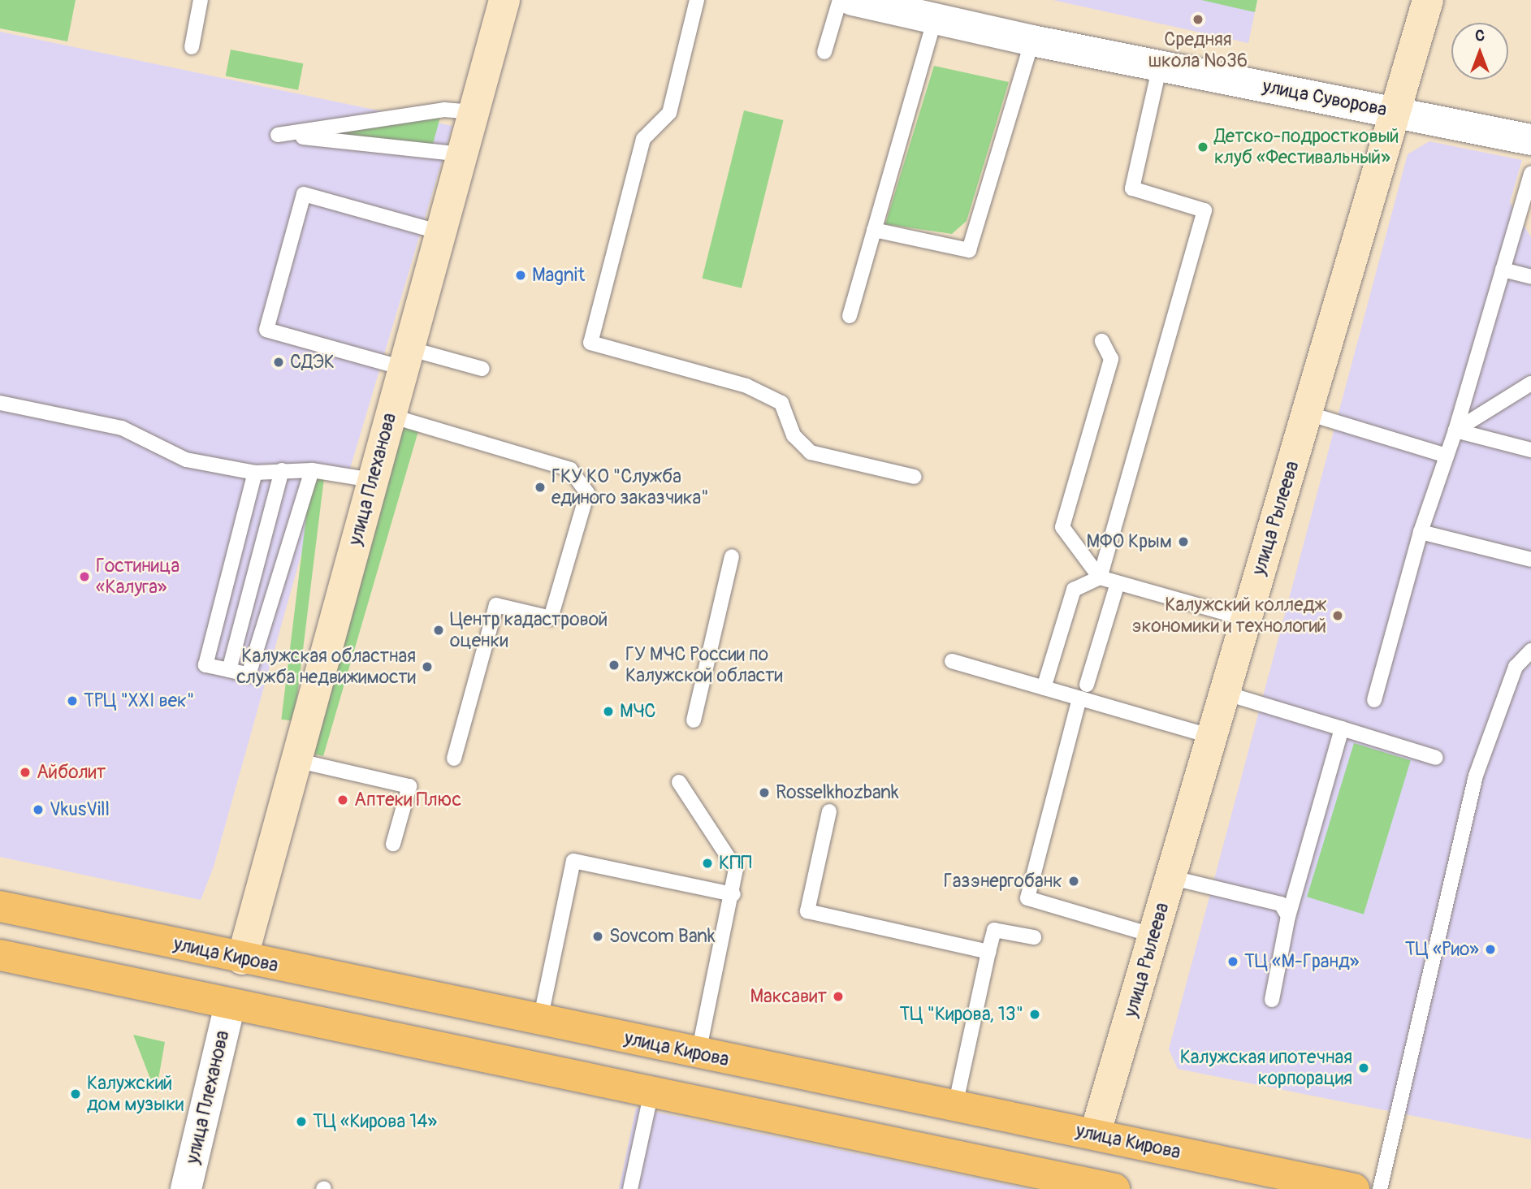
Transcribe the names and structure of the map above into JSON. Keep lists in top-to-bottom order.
{
  "streets": {
    "main road": ["улица Плеханова", "улица Рылеева", "улица Кирова"],
    "street": ["улица Суворова"]
  },
  "crossings": [
    ["улица Суворова", "улица Рылеева"],
    ["улица Плеханова", "улица Кирова"],
    ["улица Рылеева", "улица Кирова"]
  ],
  "places": [
    "Средняя школа №36",
    "Детско-подростковый клуб «Фестивальный»",
    "Magnit",
    "СДЭК",
    "ГКУ КО \"Служба единого заказчика\"",
    "МФО Крым",
    "Гостиница «Калуга»",
    "Калужский колледж экономики и технологий",
    "Центр кадастровой оценки",
    "ГУ МЧС России по Калужской области",
    "Калужская областная служба недвижимости",
    "ТРЦ \"XXI век\"",
    "МЧС",
    "Айболит",
    "Rosselkhozbank",
    "Аптеки Плюс",
    "VkusVill",
    "КПП",
    "Газэнергобанк",
    "Sovcom Bank",
    "ТЦ «Рио»",
    "ТЦ «М-Гранд»",
    "Максавит",
    "ТЦ \"Кирова, 13\"",
    "Калужская ипотечная корпорация",
    "Калужский дом музыки",
    "ТЦ «Кирова 14»"
  ],
  "north": "top"
}
